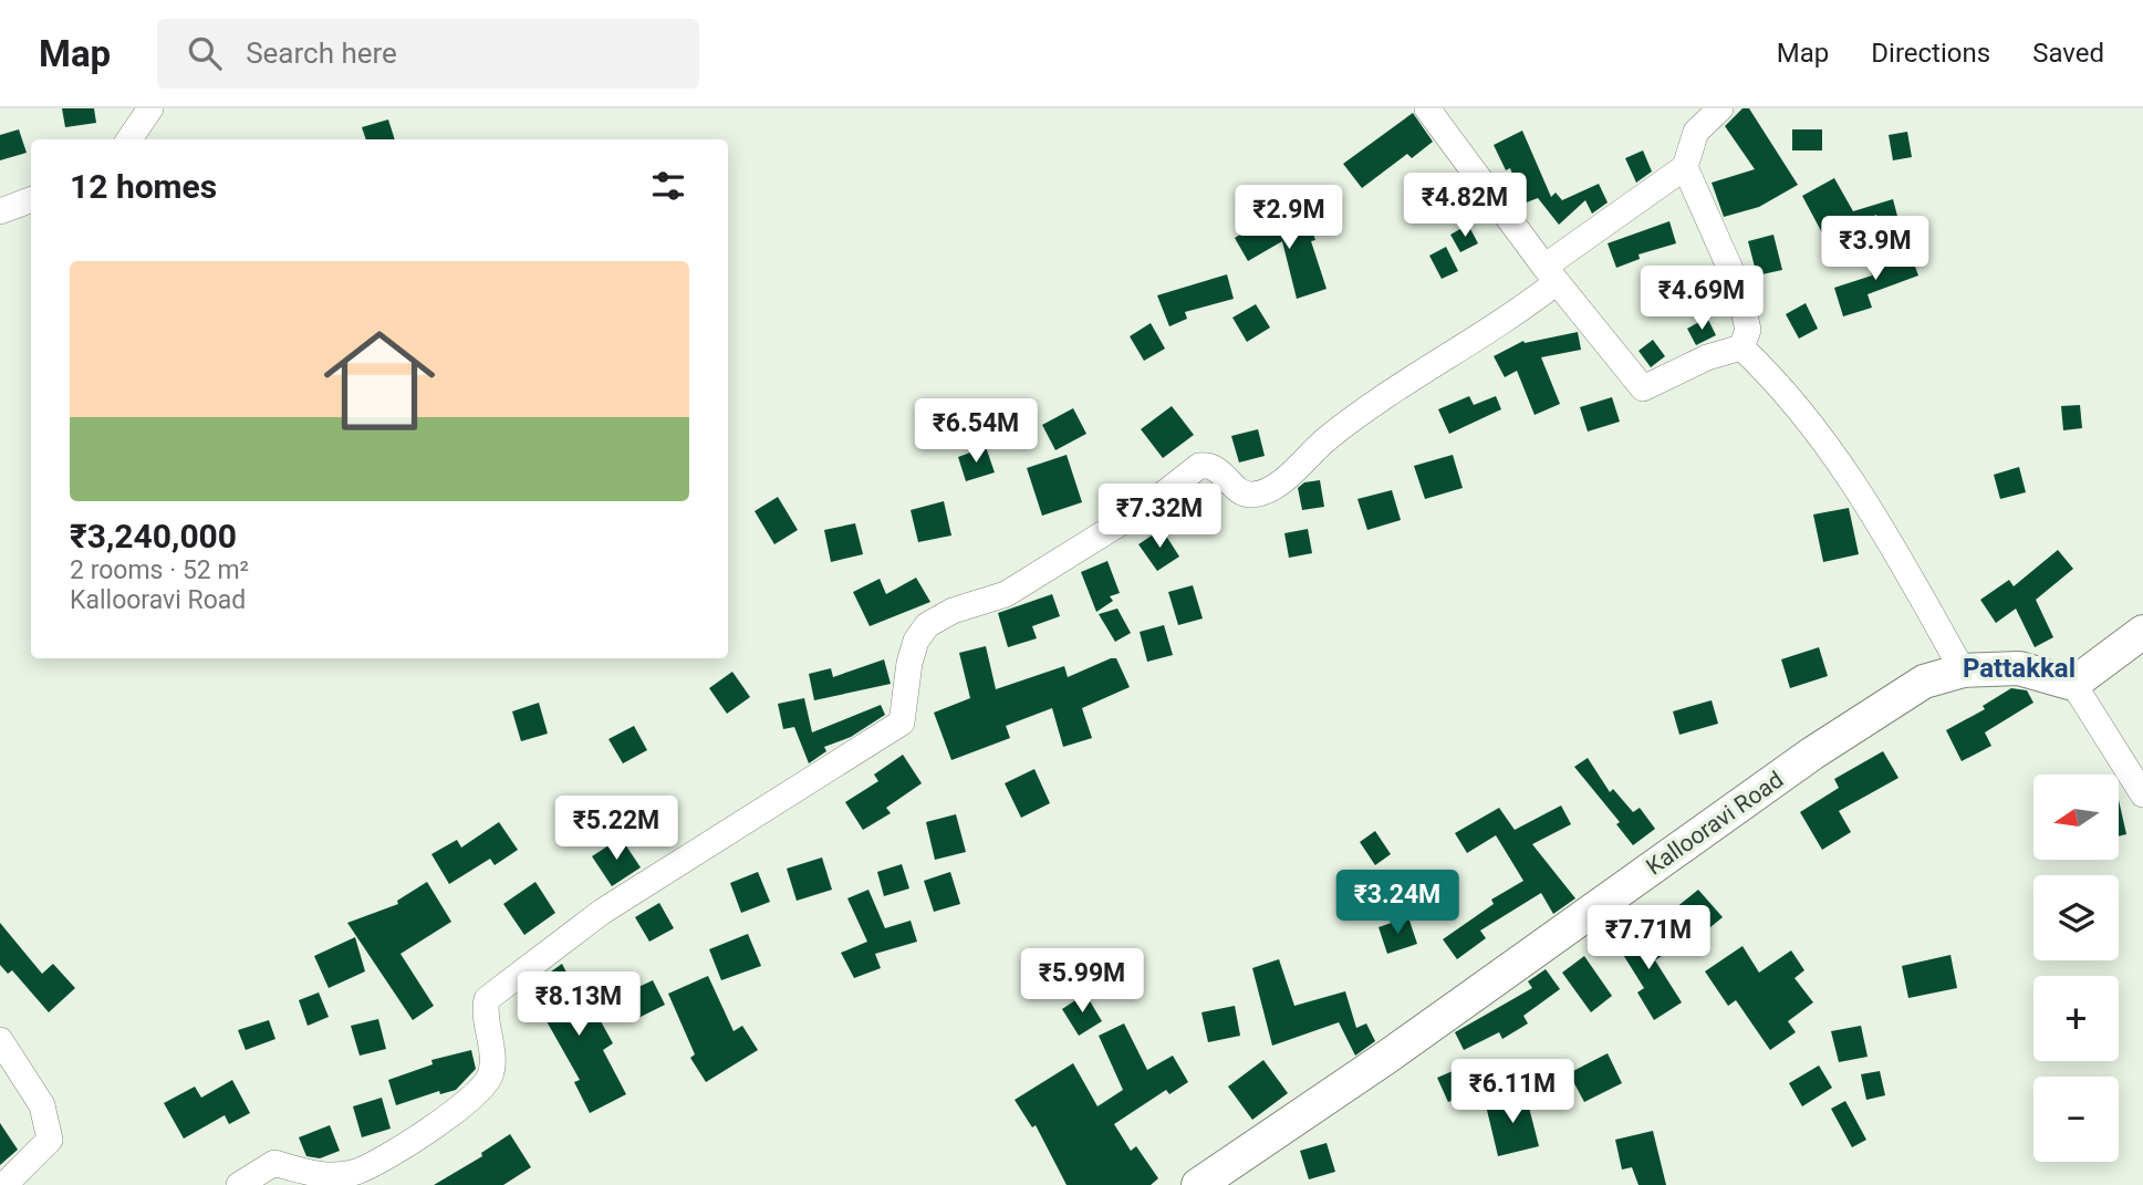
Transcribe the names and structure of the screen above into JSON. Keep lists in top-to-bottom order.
{
  "streets": {
    "main road": ["Kallooravi Road"]
  },
  "districts": ["Pattakkal"],
  "north": "left",
  "page": {
    "header": "Map",
    "search": "Search here",
    "nav": ["Map", "Directions", "Saved"],
    "heading": "12 homes",
    "price": [
      "₹4.82M",
      "₹2.9M",
      "₹3.9M",
      "₹4.69M",
      "₹6.54M",
      "₹7.32M",
      "₹5.22M",
      "₹3.24M",
      "₹7.71M",
      "₹5.99M",
      "₹8.13M",
      "₹6.11M"
    ],
    "list": [
      {
        "name": "₹3,240,000",
        "note": "2 rooms · 52 m² · Kallooravi Road"
      }
    ],
    "map_buttons": ["+", "−"]
  }
}
